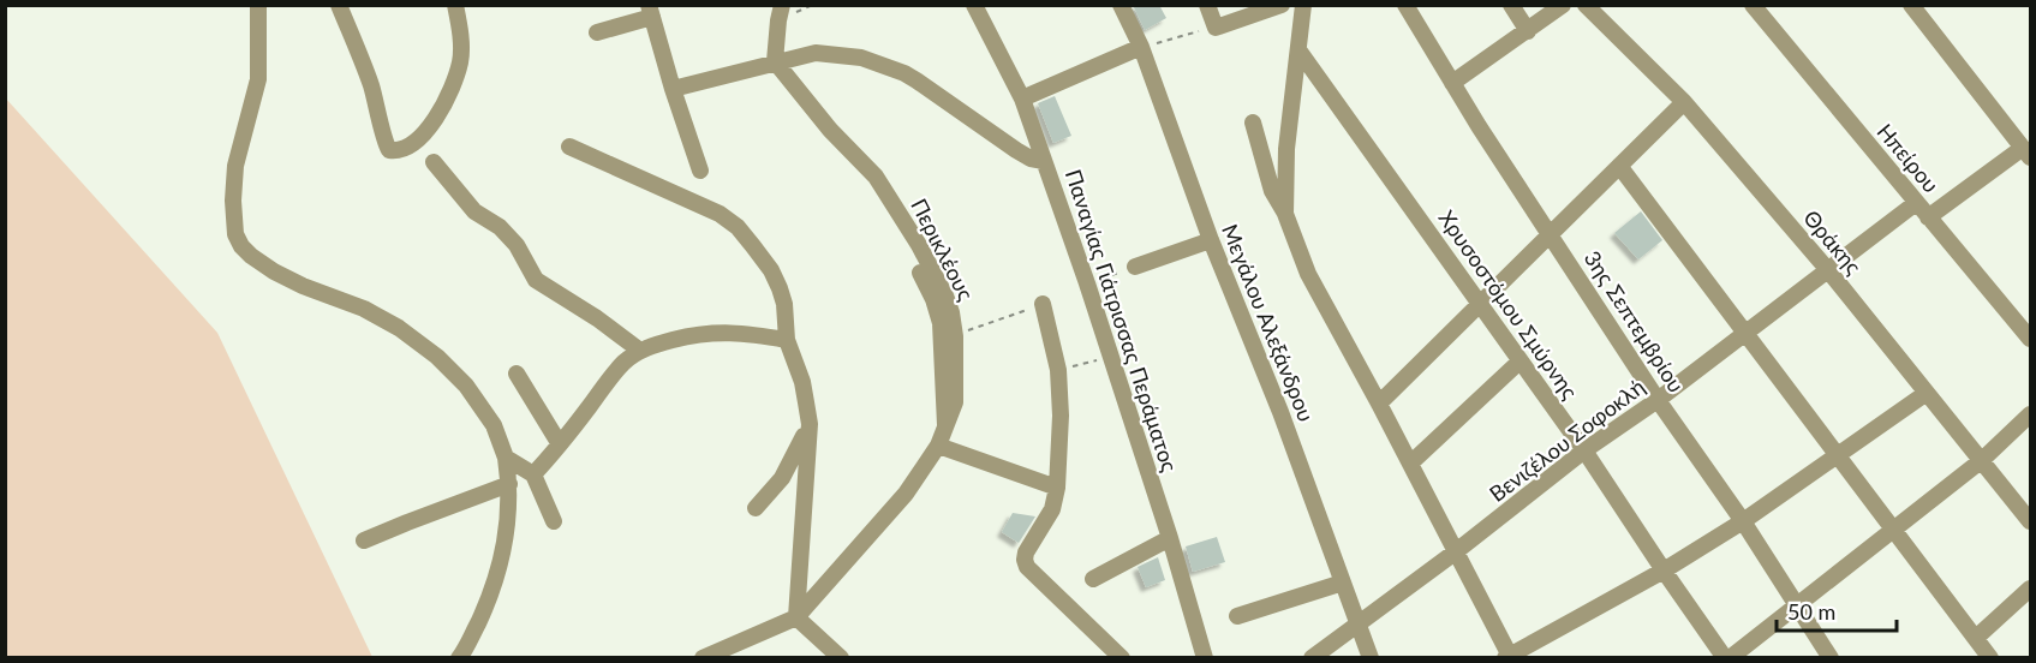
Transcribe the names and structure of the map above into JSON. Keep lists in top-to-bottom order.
{
  "streets": {
    "street": [
      "Ηπείρου",
      "Θράκης",
      "Περικλέους",
      "Χρυσοστόμου Σμύρνης",
      "Παναγίας Γιάτρισσας Περάματος",
      "3ης Σεπτεμβρίου",
      "Μεγάλου Αλεξάνδρου",
      "Βενιζέλου Σοφοκλή"
    ]
  },
  "crossings": [
    ["Ηπείρου", "Βενιζέλου Σοφοκλή"],
    ["Θράκης", "Βενιζέλου Σοφοκλή"],
    ["Χρυσοστόμου Σμύρνης", "Βενιζέλου Σοφοκλή"],
    ["3ης Σεπτεμβρίου", "Βενιζέλου Σοφοκλή"],
    ["Μεγάλου Αλεξάνδρου", "Βενιζέλου Σοφοκλή"]
  ],
  "scale_bar": "50 m"
}
